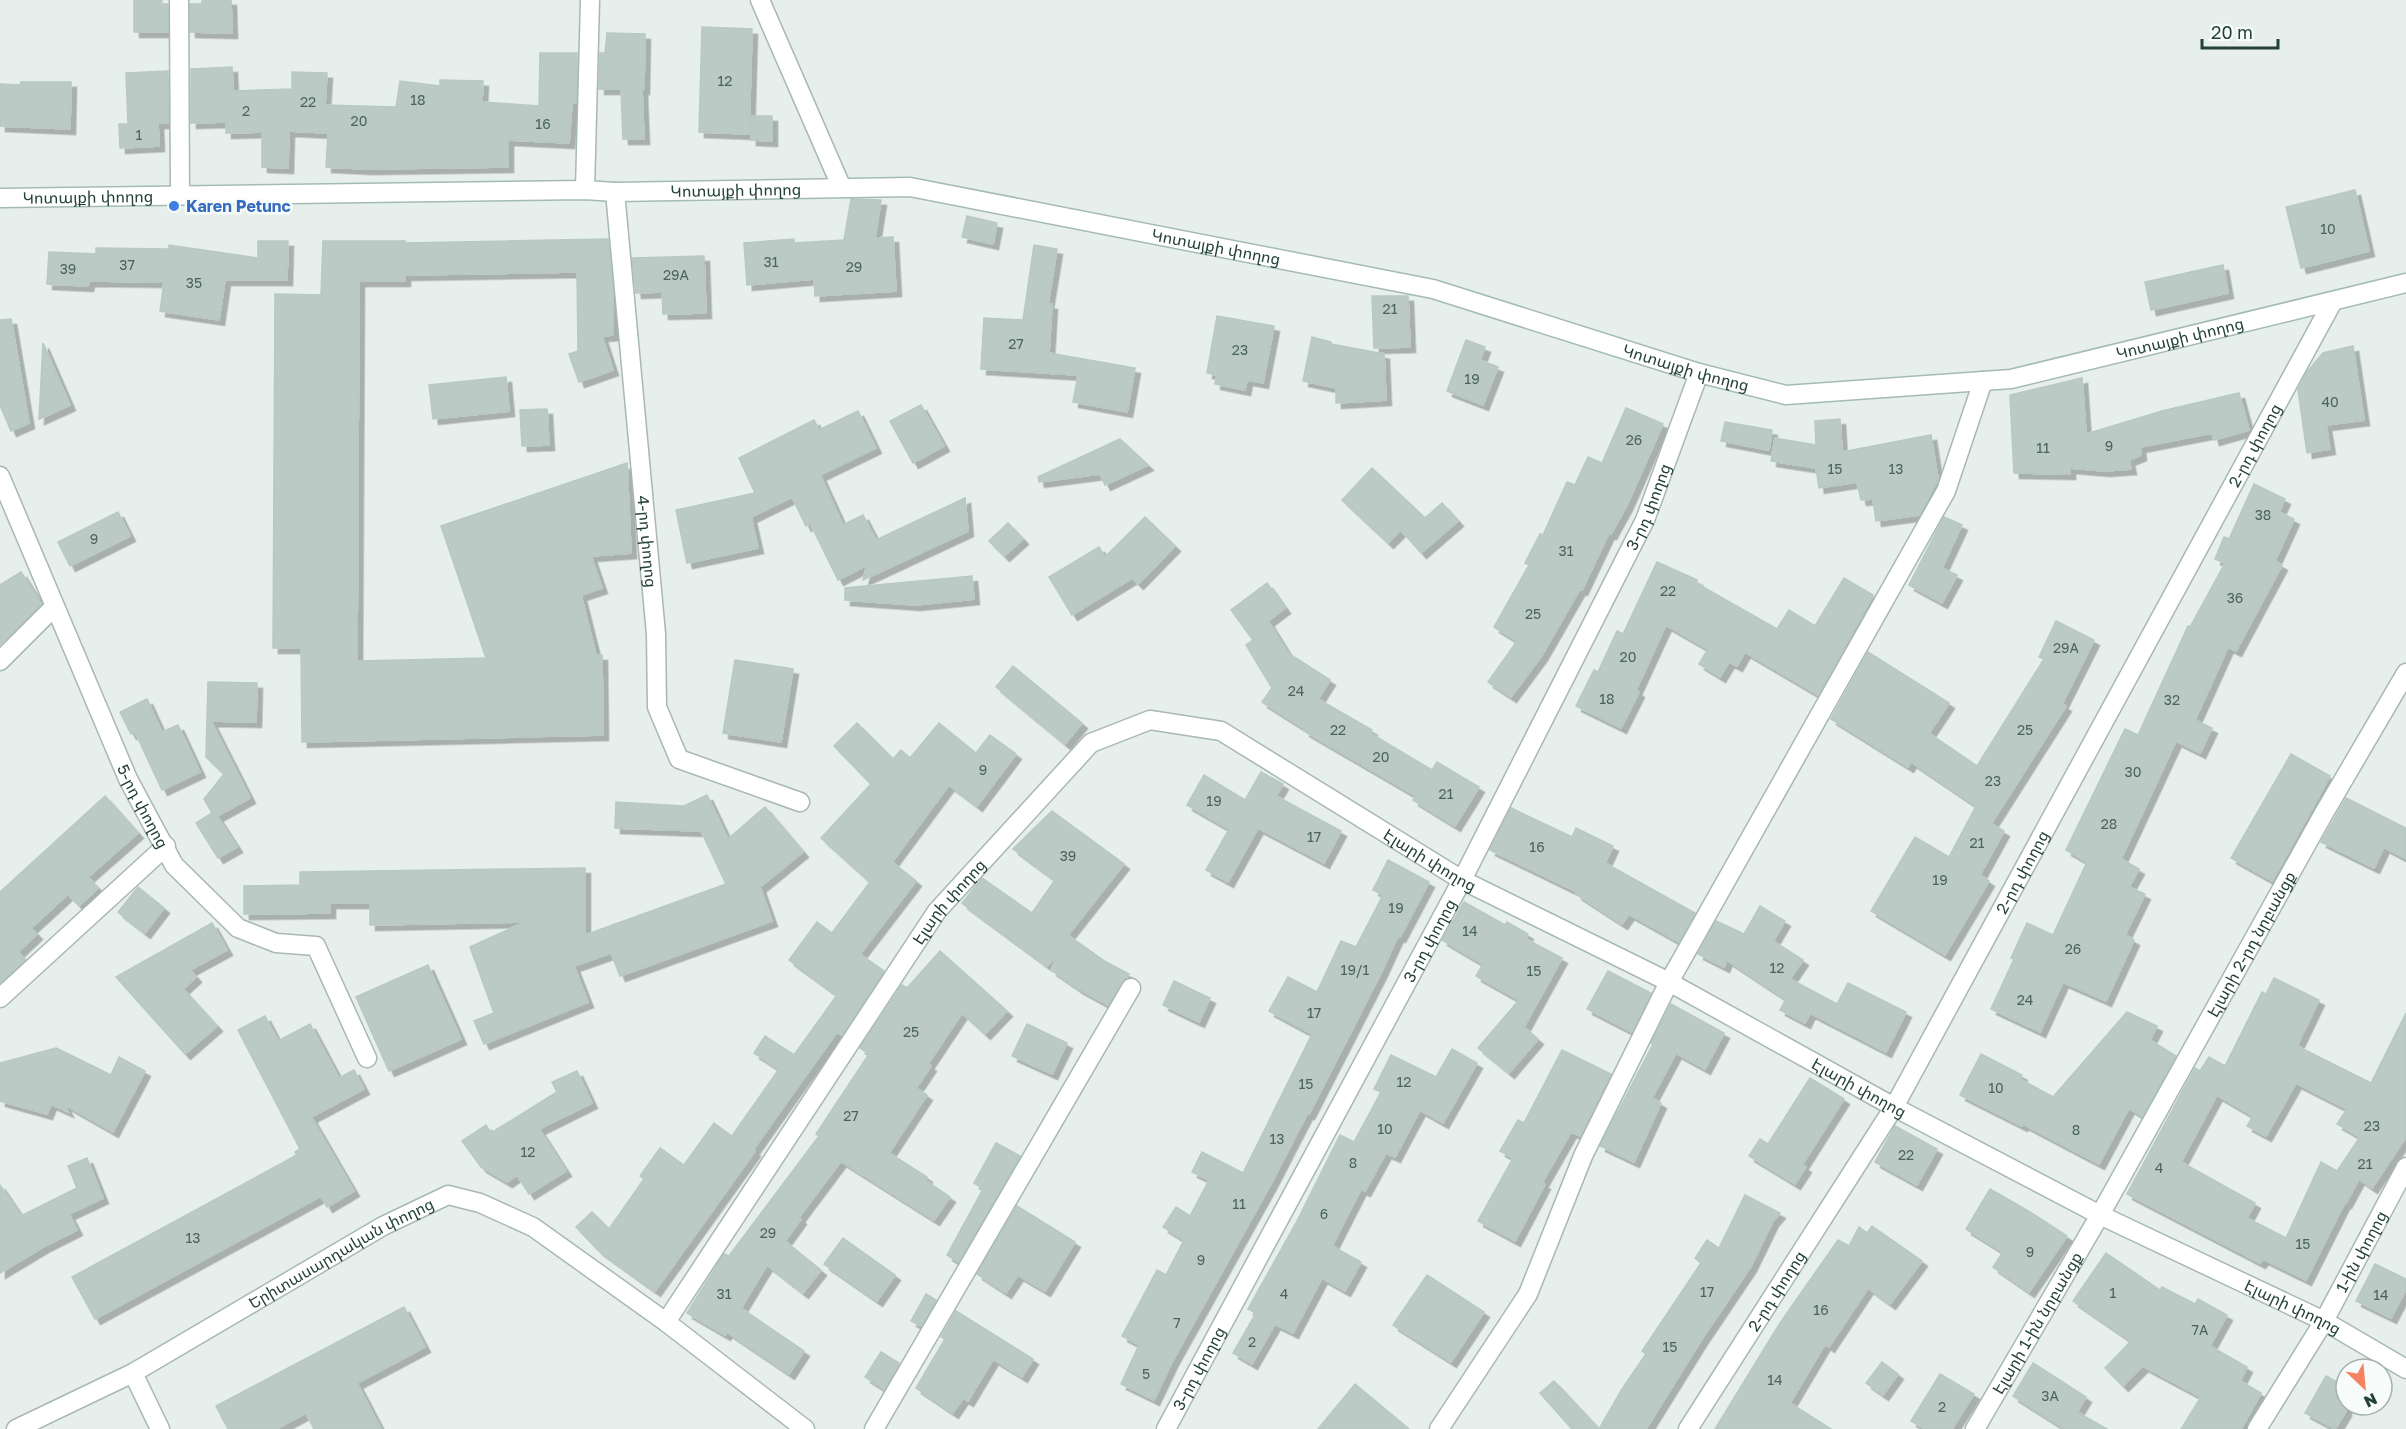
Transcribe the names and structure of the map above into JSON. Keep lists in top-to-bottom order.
{
  "streets": {
    "street": [
      "Կոտայքի փողոց",
      "2-րդ փողոց",
      "3-րդ փողոց",
      "4-րդ փողոց",
      "5-րդ փողոց",
      "Էլարի փողոց",
      "Էլարի 2-րդ նրբանցք",
      "1-ին փողոց",
      "Երիտասարդական փողոց",
      "Էլարի 1-ին նրբանցք"
    ]
  },
  "crossings": [
    ["Կոտայքի փողոց", "2-րդ փողոց"],
    ["Կոտայքի փողոց", "3-րդ փողոց"],
    ["Կոտայքի փողոց", "4-րդ փողոց"],
    ["2-րդ փողոց", "Էլարի փողոց"],
    ["3-րդ փողոց", "Էլարի փողոց"],
    ["Էլարի փողոց", "Էլարի 2-րդ նրբանցք"],
    ["Էլարի փողոց", "1-ին փողոց"],
    ["Էլարի փողոց", "Երիտասարդական փողոց"],
    ["Էլարի փողոց", "Էլարի 1-ին նրբանցք"],
    ["Էլարի 2-րդ նրբանցք", "Էլարի 1-ին նրբանցք"]
  ],
  "places": ["Karen Petunc"],
  "house_numbers": [
    "12",
    "18",
    "22",
    "2",
    "20",
    "16",
    "1",
    "10",
    "31",
    "37",
    "29",
    "39",
    "29А",
    "35",
    "21",
    "27",
    "23",
    "19",
    "40",
    "26",
    "9",
    "11",
    "15",
    "13",
    "38",
    "9",
    "31",
    "22",
    "36",
    "25",
    "29A",
    "20",
    "24",
    "18",
    "32",
    "22",
    "25",
    "20",
    "9",
    "30",
    "23",
    "21",
    "19",
    "28",
    "17",
    "21",
    "16",
    "39",
    "19",
    "19",
    "14",
    "26",
    "12",
    "19/1",
    "15",
    "24",
    "17",
    "25",
    "12",
    "15",
    "10",
    "27",
    "23",
    "10",
    "8",
    "13",
    "12",
    "22",
    "8",
    "21",
    "4",
    "11",
    "6",
    "29",
    "13",
    "15",
    "9",
    "9",
    "17",
    "1",
    "31",
    "4",
    "14",
    "16",
    "7",
    "7A",
    "2",
    "15",
    "5",
    "14",
    "3A",
    "2"
  ],
  "scale_bar": "20 m",
  "north": "bottom right"
}
